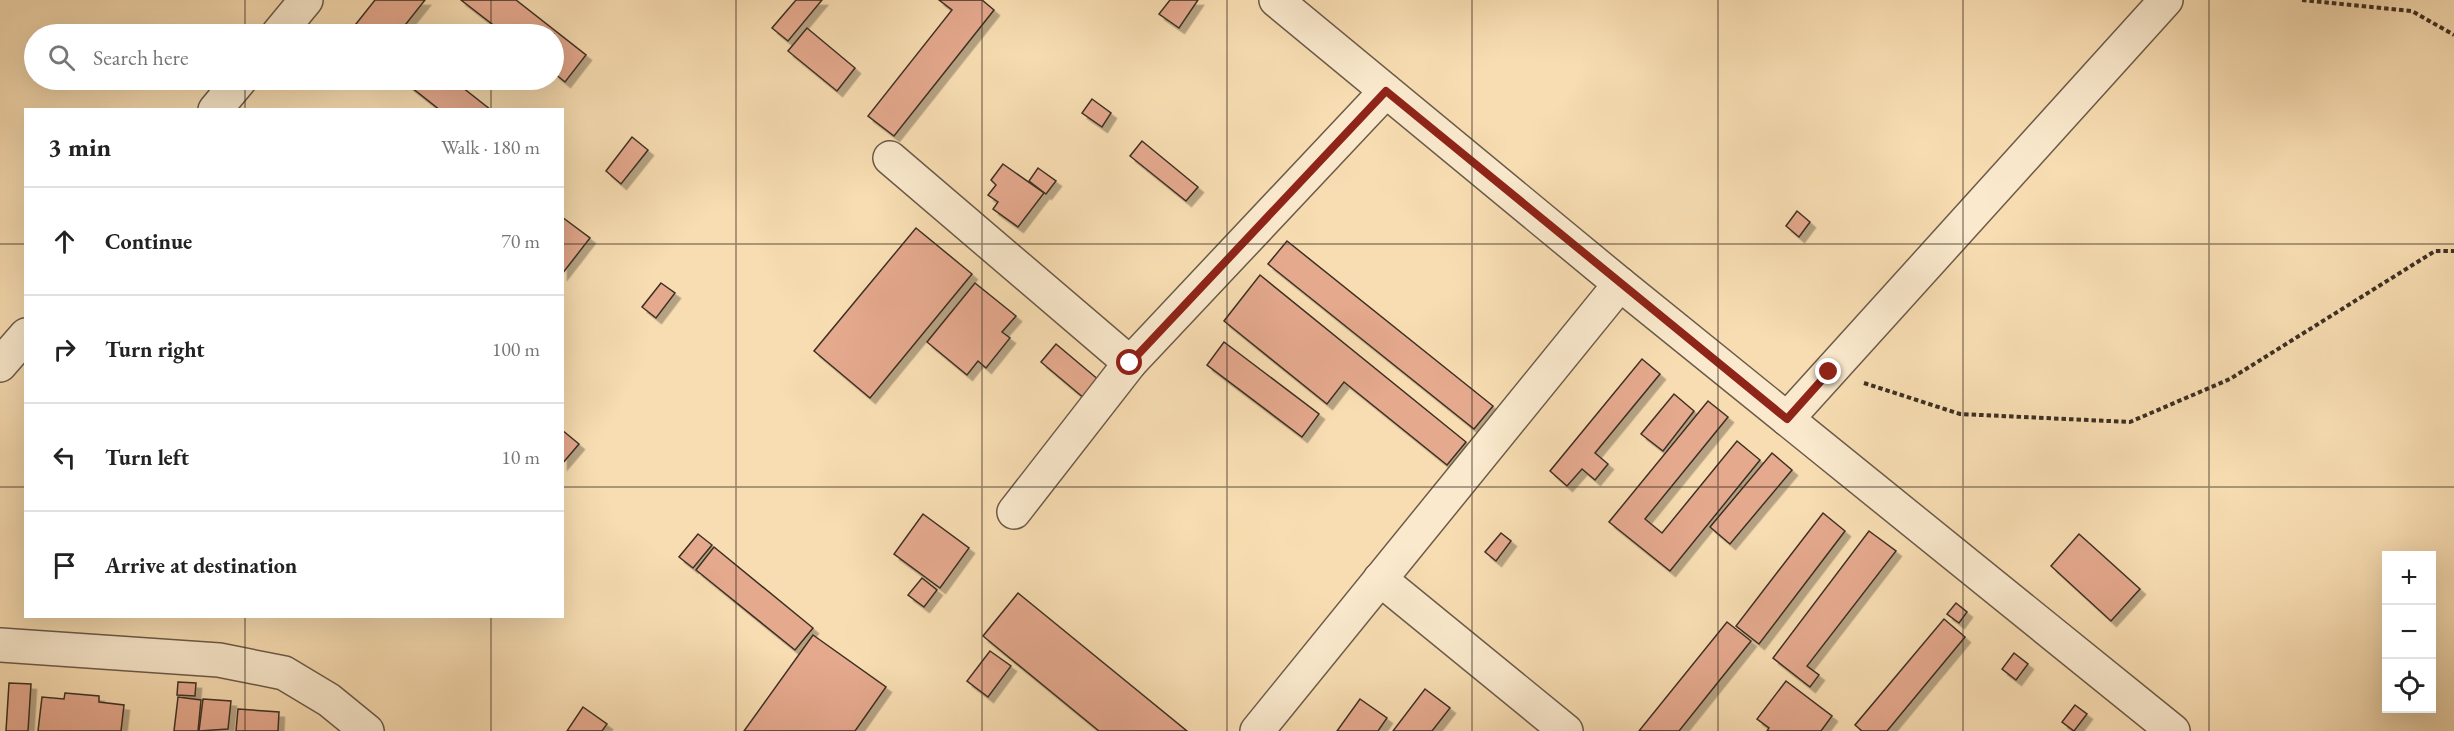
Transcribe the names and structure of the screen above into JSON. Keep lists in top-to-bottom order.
{
  "page": {
    "search": "Search here",
    "heading": ["3 min", "Walk · 180 m"],
    "list": [
      ["Continue", "70 m"],
      ["Turn right", "100 m"],
      ["Turn left", "10 m"],
      "Arrive at destination"
    ],
    "map_buttons": ["+", "−"]
  }
}
